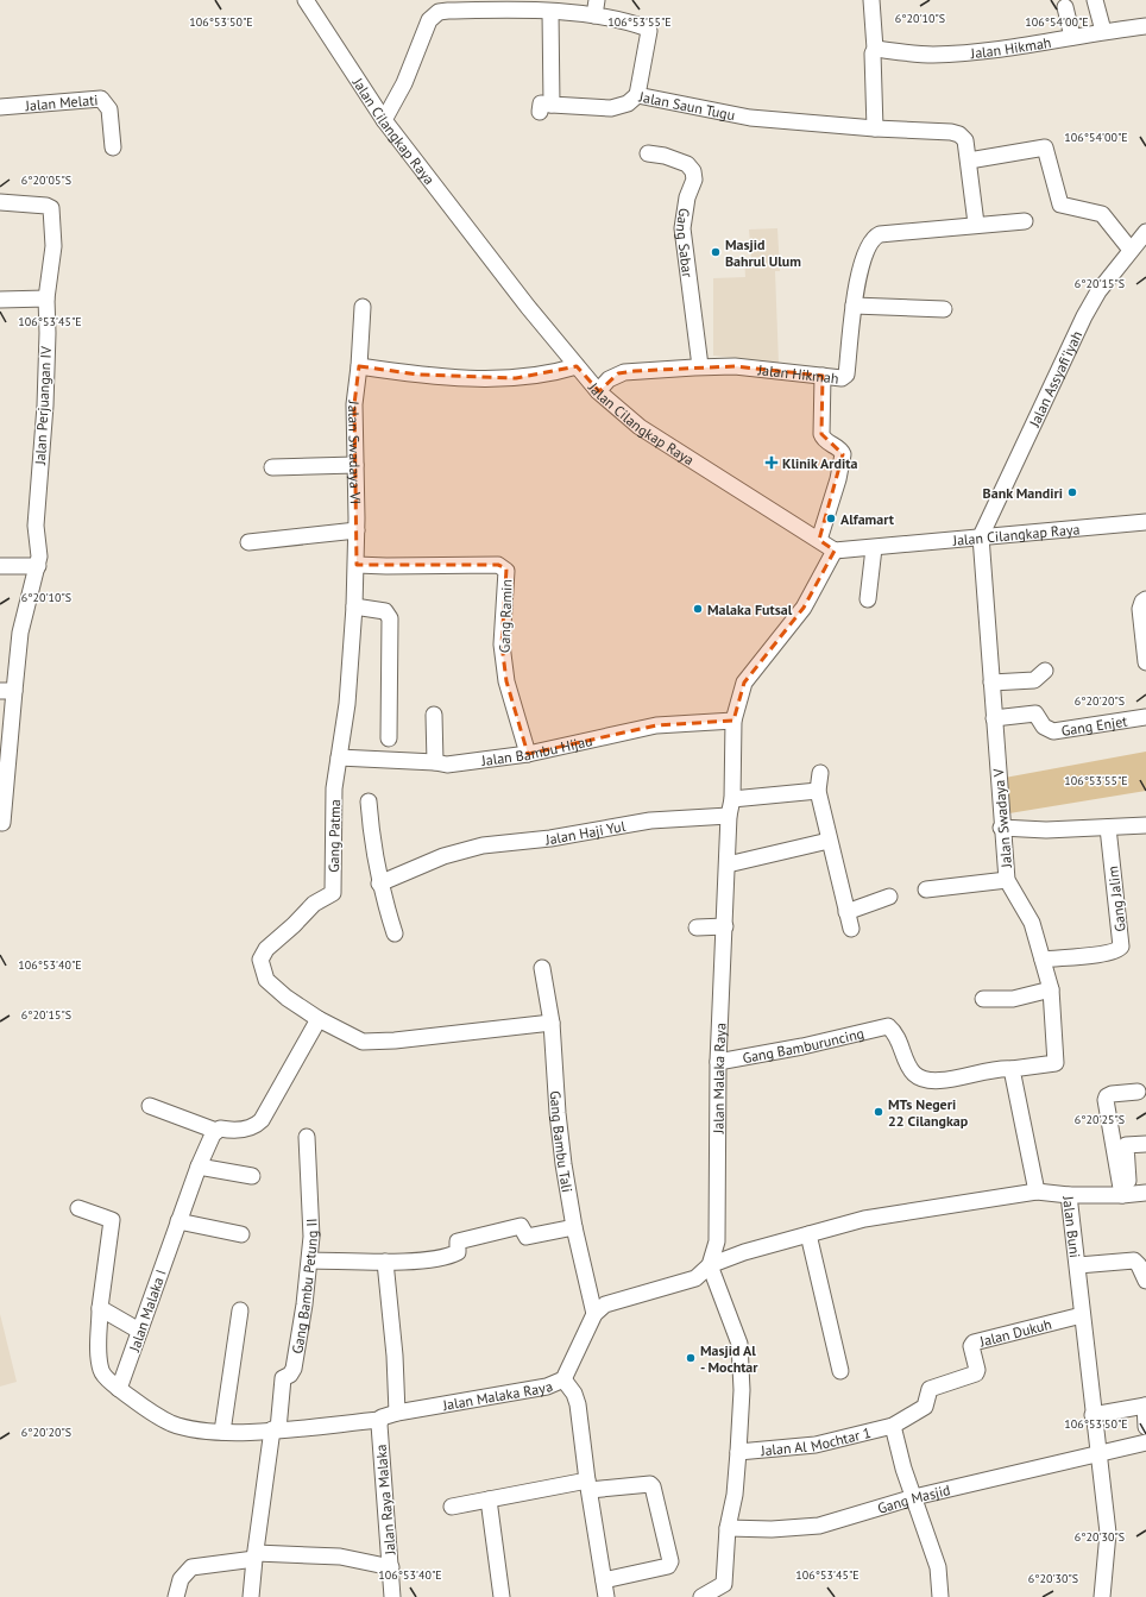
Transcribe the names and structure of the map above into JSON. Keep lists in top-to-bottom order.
{
  "streets": {
    "street": [
      "Jalan Hikmah",
      "Jalan Melati",
      "Jalan Saun Tugu",
      "Jalan Cilangkap Raya",
      "Gang Sabar",
      "Jalan Assyafi'iyah",
      "Jalan Perjuangan IV",
      "Jalan Swadaya VI",
      "Gang Ramin",
      "Gang Enjet",
      "Jalan Bambu Hijau",
      "Jalan Swadaya V",
      "Jalan Haji Yul",
      "Gang Patma",
      "Gang Jalim",
      "Gang Bamburuncing",
      "Jalan Malaka Raya",
      "Gang Bambu Tali",
      "Jalan Buni",
      "Gang Bambu Petung II",
      "Jalan Malaka I",
      "Jalan Dukuh",
      "Jalan Al Mochtar 1",
      "Jalan Raya Malaka",
      "Gang Masjid"
    ]
  },
  "crossings": [
    ["Jalan Hikmah", "Jalan Saun Tugu"],
    ["Jalan Hikmah", "Jalan Cilangkap Raya"],
    ["Jalan Hikmah", "Gang Sabar"],
    ["Jalan Saun Tugu", "Jalan Cilangkap Raya"],
    ["Jalan Cilangkap Raya", "Jalan Assyafi'iyah"],
    ["Jalan Cilangkap Raya", "Jalan Swadaya V"],
    ["Jalan Cilangkap Raya", "Jalan Malaka Raya"],
    ["Jalan Assyafi'iyah", "Jalan Swadaya V"],
    ["Jalan Swadaya VI", "Gang Ramin"],
    ["Jalan Swadaya VI", "Jalan Bambu Hijau"],
    ["Jalan Swadaya VI", "Gang Patma"],
    ["Gang Ramin", "Jalan Bambu Hijau"],
    ["Gang Enjet", "Jalan Swadaya V"],
    ["Jalan Bambu Hijau", "Gang Patma"],
    ["Jalan Bambu Hijau", "Jalan Malaka Raya"],
    ["Jalan Swadaya V", "Gang Jalim"],
    ["Jalan Swadaya V", "Gang Bamburuncing"],
    ["Jalan Haji Yul", "Jalan Malaka Raya"],
    ["Gang Bamburuncing", "Jalan Malaka Raya"],
    ["Jalan Malaka Raya", "Gang Bambu Tali"],
    ["Jalan Malaka Raya", "Jalan Buni"],
    ["Jalan Buni", "Jalan Dukuh"],
    ["Jalan Buni", "Gang Masjid"],
    ["Jalan Dukuh", "Jalan Al Mochtar 1"]
  ],
  "places": {
    "other": [
      "Masjid Bahrul Ulum",
      "Bank Mandiri",
      "Alfamart",
      "Malaka Futsal",
      "MTs Negeri 22 Cilangkap",
      "Masjid Al - Mochtar"
    ],
    "health": ["Klinik Ardita"]
  },
  "coordinates": [
    "6°20'10\"S",
    "106°53'50\"E",
    "106°53'55\"E",
    "106°54'00\"E",
    "6°20'05\"S",
    "6°20'15\"S",
    "106°53'45\"E",
    "6°20'20\"S",
    "106°53'40\"E",
    "6°20'25\"S",
    "6°20'30\"S"
  ]
}
